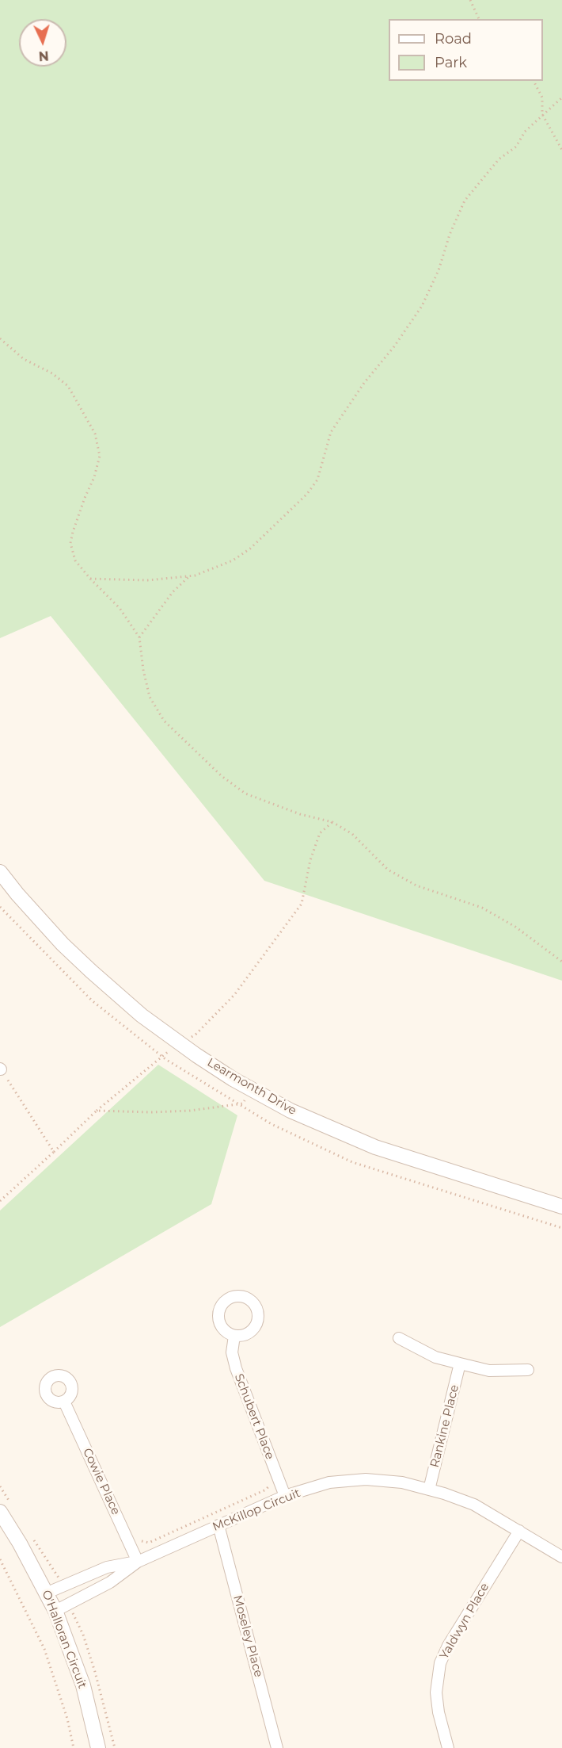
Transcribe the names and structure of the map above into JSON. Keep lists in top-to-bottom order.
{
  "streets": {
    "street": [
      "Learmonth Drive",
      "Schubert Place",
      "Rankine Place",
      "Cowie Place",
      "McKillop Circuit",
      "Yaldwyn Place",
      "Moseley Place",
      "O'Halloran Circuit"
    ]
  },
  "crossings": [
    ["Schubert Place", "McKillop Circuit"],
    ["Rankine Place", "McKillop Circuit"],
    ["Cowie Place", "McKillop Circuit"],
    ["McKillop Circuit", "Yaldwyn Place"],
    ["McKillop Circuit", "Moseley Place"],
    ["McKillop Circuit", "O'Halloran Circuit"]
  ],
  "legend": ["Road", "Park"],
  "north": "bottom"
}
